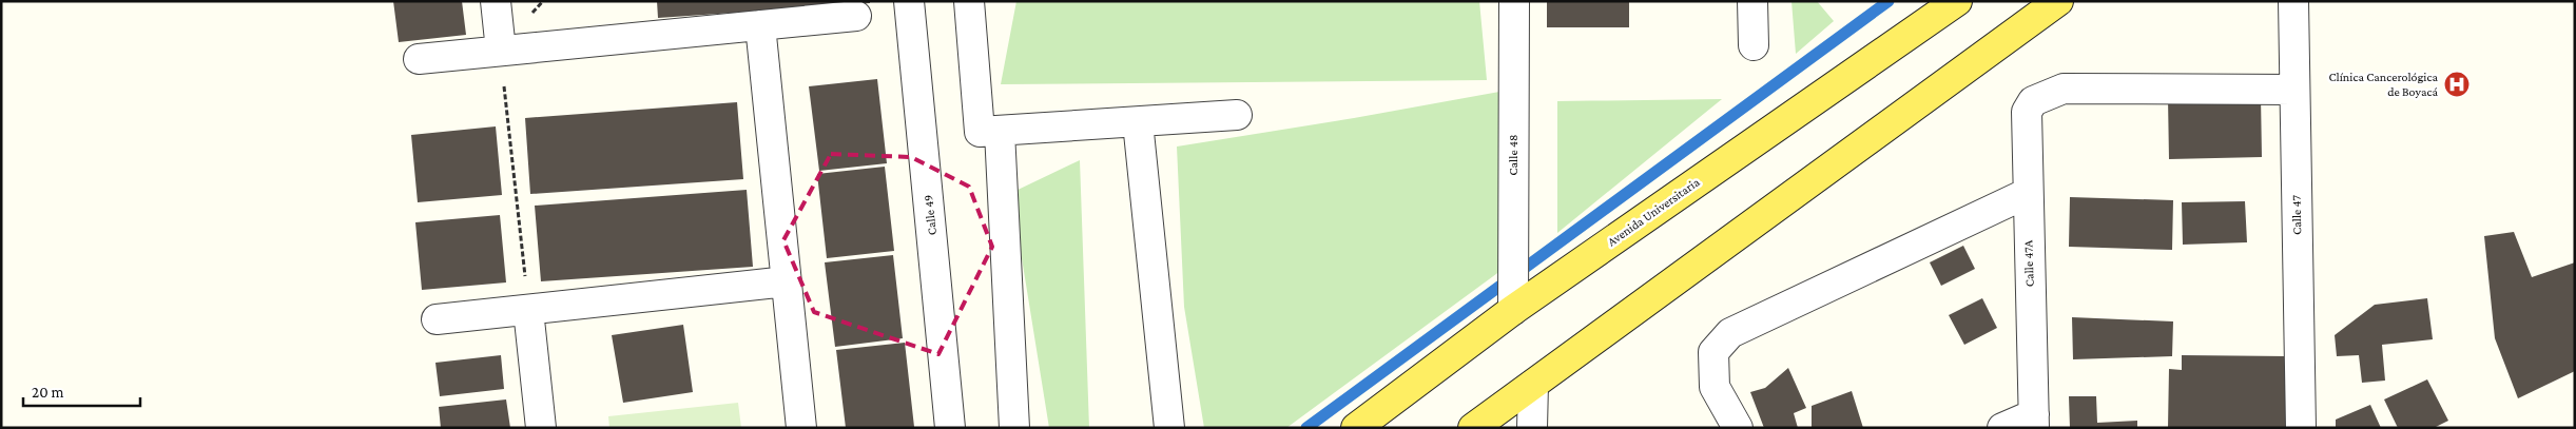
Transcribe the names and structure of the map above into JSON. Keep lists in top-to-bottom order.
{
  "streets": {
    "main road": ["Avenida Universitaria"],
    "street": [
      "Calle 48",
      "Calle 49",
      "Calle 47",
      "Calle 47A"
    ]
  },
  "crossings": [
    ["Calle 48", "Avenida Universitaria"],
    ["Calle 47", "Calle 47A"]
  ],
  "places": {
    "hospital": ["Clínica Cancerológica de Boyacá"]
  },
  "scale_bar": "20 m"
}
